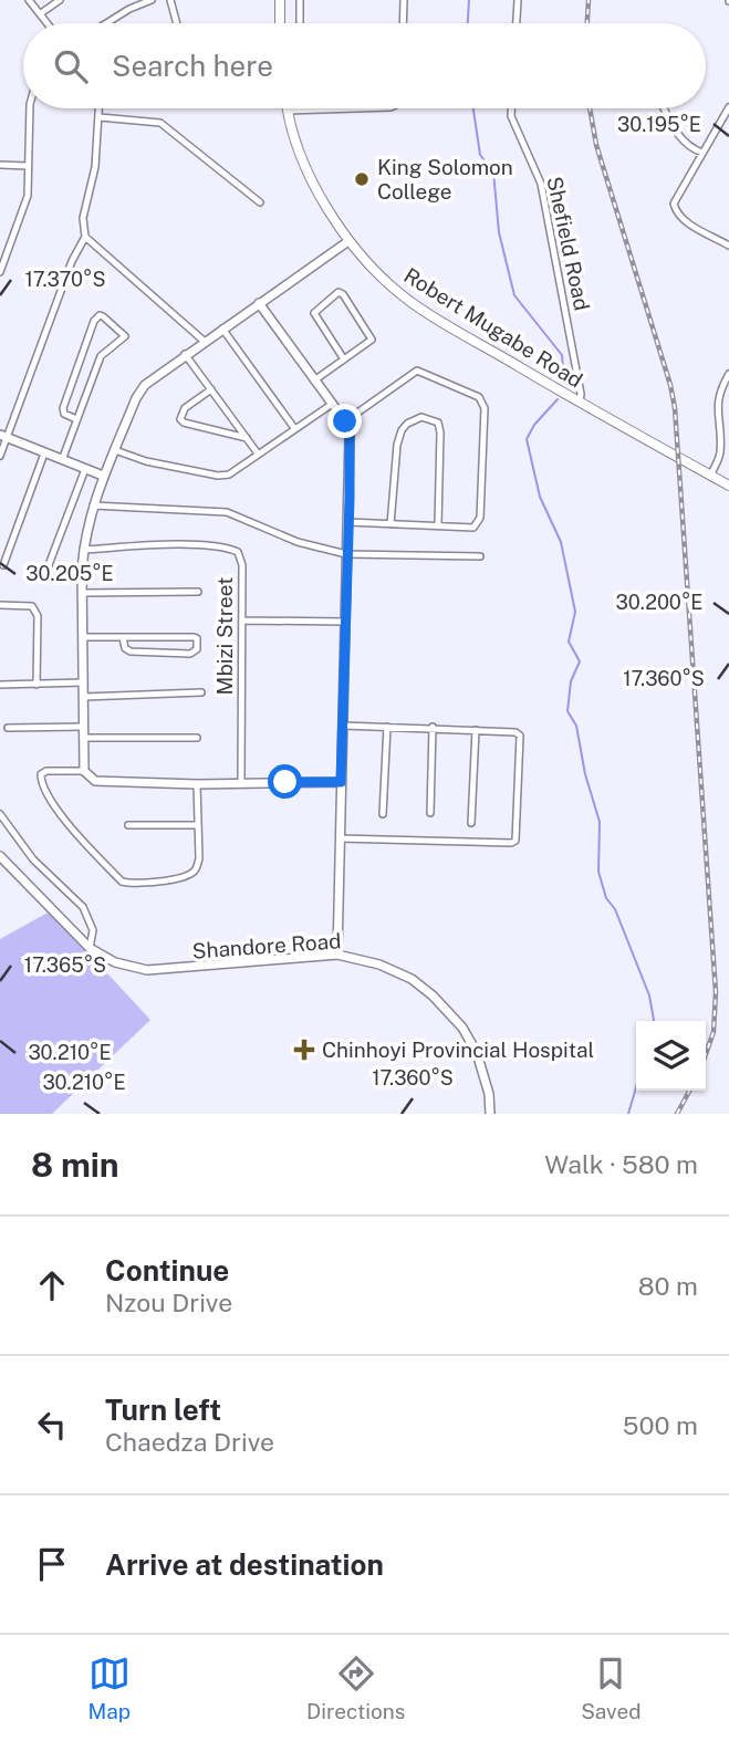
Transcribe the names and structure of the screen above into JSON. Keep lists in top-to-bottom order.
{
  "streets": {
    "main road": ["Robert Mugabe Road"],
    "street": ["Shefield Road", "Mbizi Street", "Shandore Road"]
  },
  "crossings": [
    ["Shefield Road", "Robert Mugabe Road"]
  ],
  "places": {
    "other": ["King Solomon College"],
    "health": ["Chinhoyi Provincial Hospital"]
  },
  "page": {
    "search": "Search here",
    "heading": ["8 min", "Walk · 580 m"],
    "list": [
      ["Continue", "Nzou Drive", "80 m"],
      ["Turn left", "Chaedza Drive", "500 m"],
      "Arrive at destination"
    ],
    "nav": ["Map", "Directions", "Saved"]
  },
  "coordinates": [
    "30.195°E",
    "17.370°S",
    "30.205°E",
    "30.200°E",
    "17.360°S",
    "17.365°S",
    "30.210°E"
  ]
}
